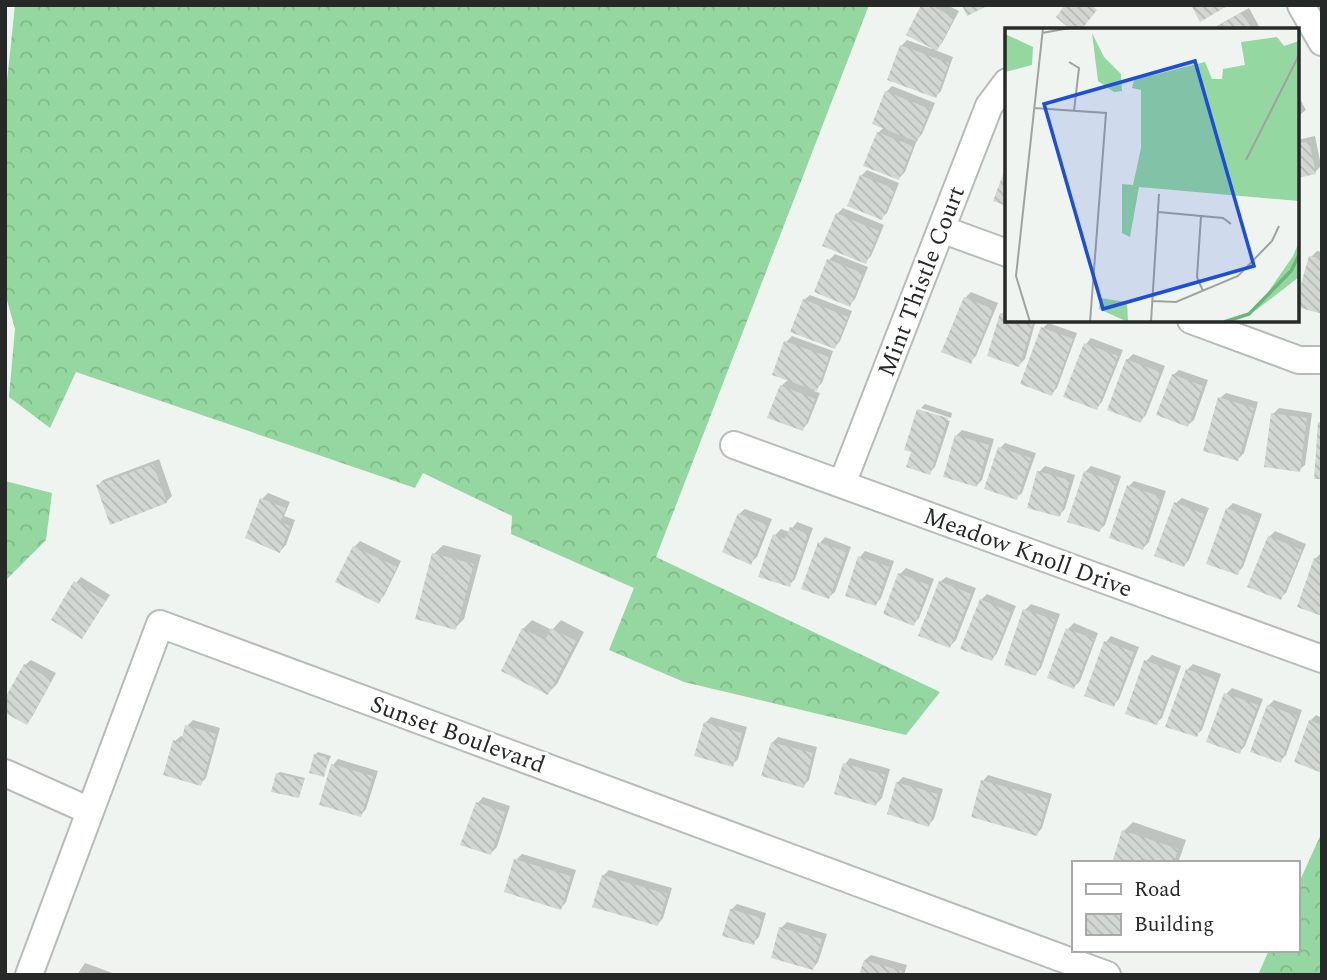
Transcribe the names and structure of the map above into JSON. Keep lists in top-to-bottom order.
{
  "streets": {
    "street": ["Mint Thistle Court", "Meadow Knoll Drive", "Sunset Boulevard"]
  },
  "crossings": [
    ["Mint Thistle Court", "Meadow Knoll Drive"]
  ],
  "legend": ["Road", "Building"]
}
